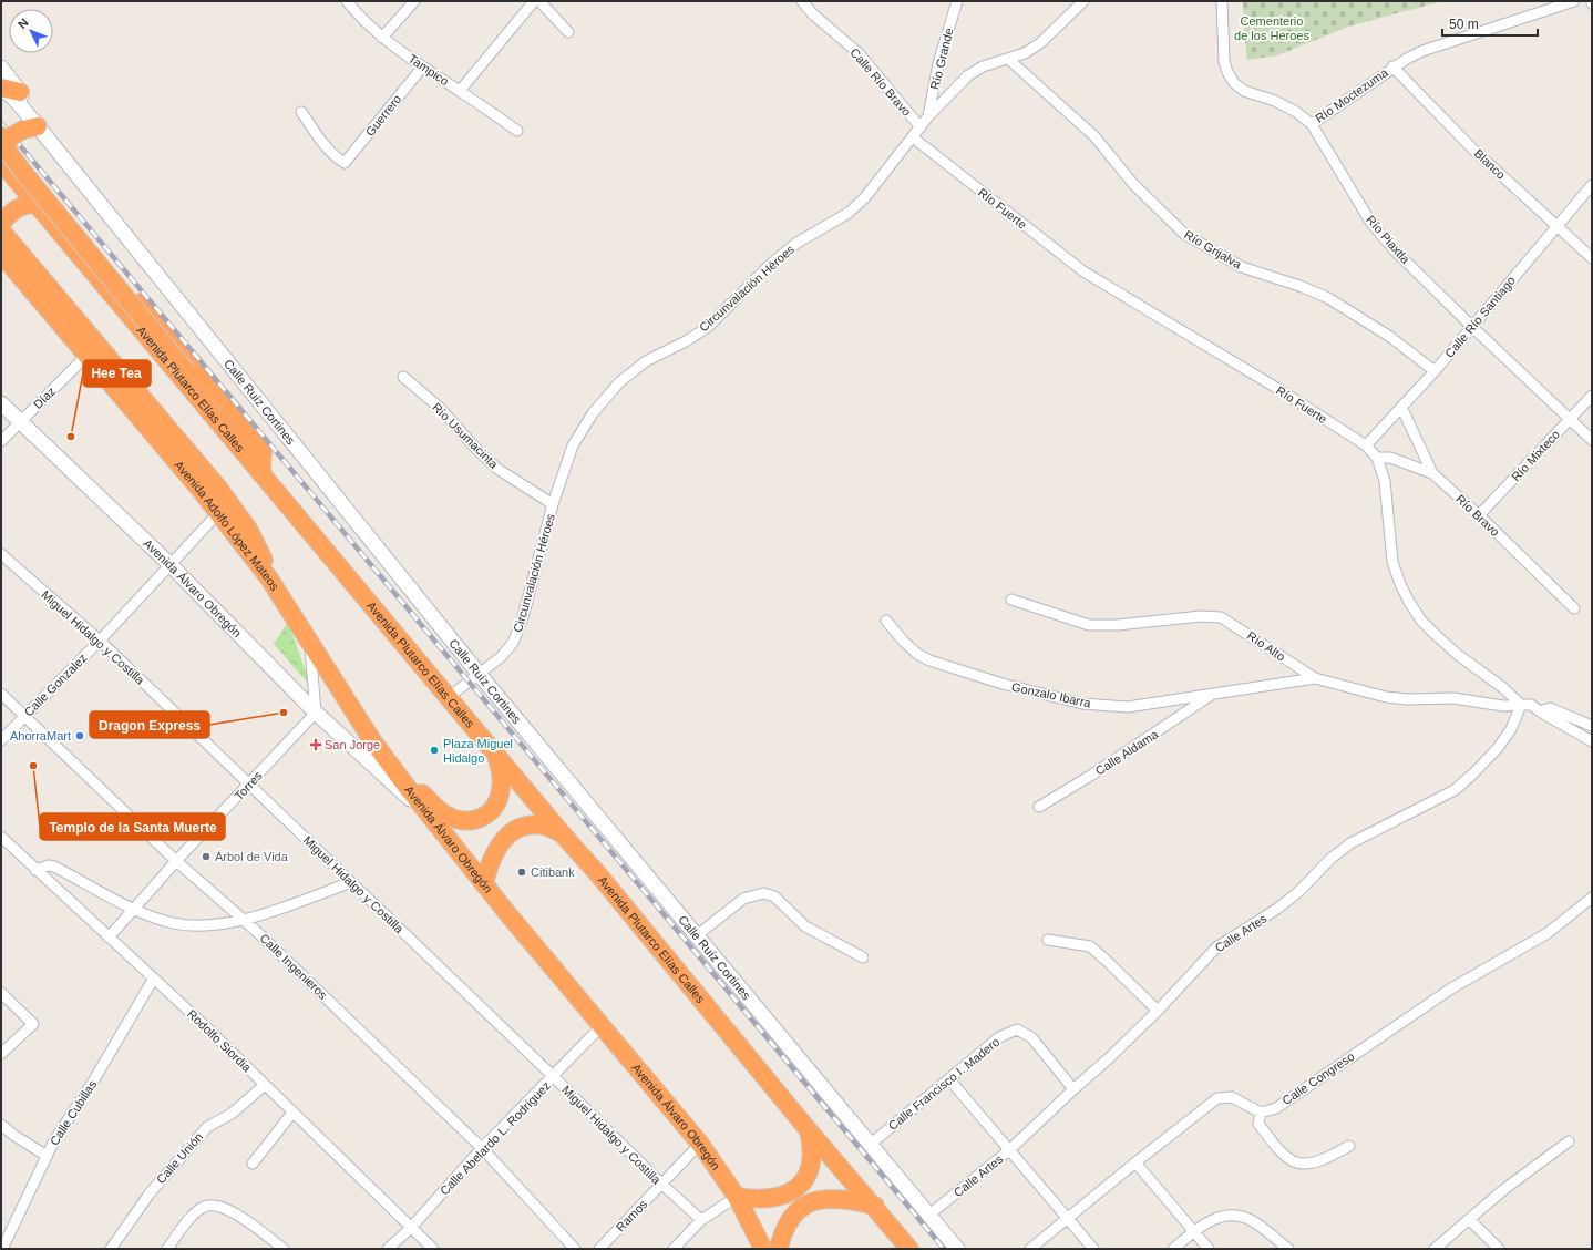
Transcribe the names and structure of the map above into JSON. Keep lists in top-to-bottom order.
{
  "streets": {
    "highway": ["Avenida Plutarco Elías Calles", "Avenida Adolfo López Mateos", "Avenida Álvaro Obregón"],
    "street": [
      "Río Grande",
      "Tampico",
      "Calle Río Bravo",
      "Río Moctezuma",
      "Guerrero",
      "Blanco",
      "Río Fuerte",
      "Río Piaxtla",
      "Río Grijalva",
      "Circunvalación Héroes",
      "Calle Río Santiago",
      "Díaz",
      "Calle Ruíz Cortines",
      "Río Usumacinta",
      "Río Mixteco",
      "Río Bravo",
      "Miguel Hidalgo y Costilla",
      "Río Alto",
      "Calle Gonzalez",
      "Gonzalo Ibarra",
      "Calle Aldama",
      "Torres",
      "Calle Artes",
      "Calle Ingenieros",
      "Rodolfo Siordia",
      "Calle Congreso",
      "Calle Francisco I. Madero",
      "Calle Cubillas",
      "Calle Abelardo L. Rodríguez",
      "Calle Unión",
      "Ramos"
    ]
  },
  "crossings": [
    ["Río Grande", "Circunvalación Héroes"],
    ["Tampico", "Guerrero"],
    ["Calle Río Bravo", "Circunvalación Héroes"],
    ["Río Moctezuma", "Blanco"],
    ["Río Moctezuma", "Río Piaxtla"],
    ["Blanco", "Calle Río Santiago"],
    ["Río Fuerte", "Circunvalación Héroes"],
    ["Río Fuerte", "Calle Río Santiago"],
    ["Río Fuerte", "Río Alto"],
    ["Río Fuerte", "Calle Artes"],
    ["Río Piaxtla", "Calle Río Santiago"],
    ["Río Piaxtla", "Río Mixteco"],
    ["Río Grijalva", "Circunvalación Héroes"],
    ["Río Grijalva", "Calle Río Santiago"],
    ["Circunvalación Héroes", "Avenida Plutarco Elías Calles"],
    ["Circunvalación Héroes", "Calle Ruíz Cortines"],
    ["Circunvalación Héroes", "Río Usumacinta"],
    ["Calle Río Santiago", "Río Bravo"],
    ["Díaz", "Avenida Adolfo López Mateos"],
    ["Díaz", "Avenida Álvaro Obregón"],
    ["Calle Ruíz Cortines", "Calle Artes"],
    ["Calle Ruíz Cortines", "Calle Francisco I. Madero"],
    ["Río Mixteco", "Río Bravo"],
    ["Avenida Adolfo López Mateos", "Avenida Álvaro Obregón"],
    ["Avenida Adolfo López Mateos", "Calle Gonzalez"],
    ["Avenida Álvaro Obregón", "Calle Gonzalez"],
    ["Avenida Álvaro Obregón", "Torres"],
    ["Avenida Álvaro Obregón", "Calle Abelardo L. Rodríguez"],
    ["Avenida Álvaro Obregón", "Ramos"],
    ["Miguel Hidalgo y Costilla", "Calle Gonzalez"],
    ["Miguel Hidalgo y Costilla", "Torres"],
    ["Miguel Hidalgo y Costilla", "Calle Abelardo L. Rodríguez"],
    ["Miguel Hidalgo y Costilla", "Ramos"],
    ["Río Alto", "Gonzalo Ibarra"],
    ["Río Alto", "Calle Artes"],
    ["Calle Gonzalez", "Calle Ingenieros"],
    ["Gonzalo Ibarra", "Calle Aldama"],
    ["Torres", "Calle Ingenieros"],
    ["Torres", "Rodolfo Siordia"],
    ["Calle Artes", "Calle Francisco I. Madero"],
    ["Calle Ingenieros", "Calle Abelardo L. Rodríguez"],
    ["Rodolfo Siordia", "Calle Cubillas"],
    ["Rodolfo Siordia", "Calle Abelardo L. Rodríguez"],
    ["Rodolfo Siordia", "Calle Unión"]
  ],
  "parks": ["Cementerio de los Heroes"],
  "places": {
    "other": [
      "Hee Tea",
      "Dragon Express",
      "AhorraMart",
      "Plaza Miguel Hidalgo",
      "Templo de la Santa Muerte",
      "Árbol de Vida",
      "Citibank"
    ],
    "health": ["San Jorge"]
  },
  "scale_bar": "50 m",
  "north": "top left"
}
